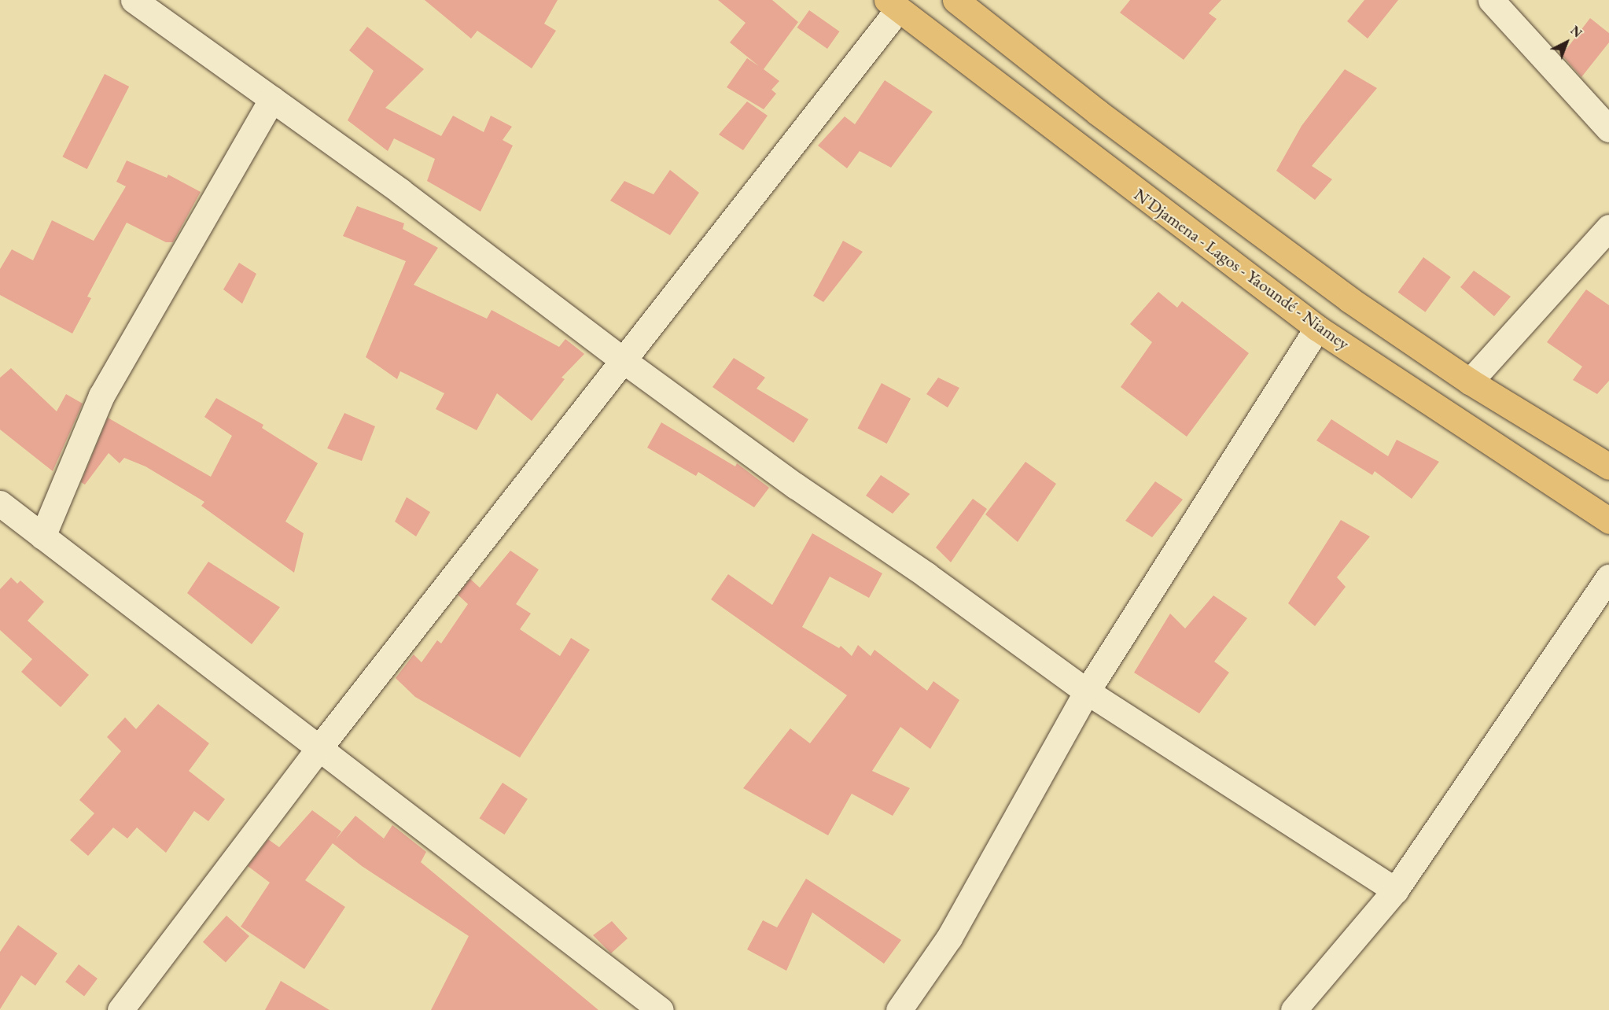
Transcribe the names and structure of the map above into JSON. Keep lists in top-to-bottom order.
{
  "streets": {
    "highway": ["N'Djamena - Lagos - Yaoundé - Niamey"]
  },
  "north": "top right"
}
